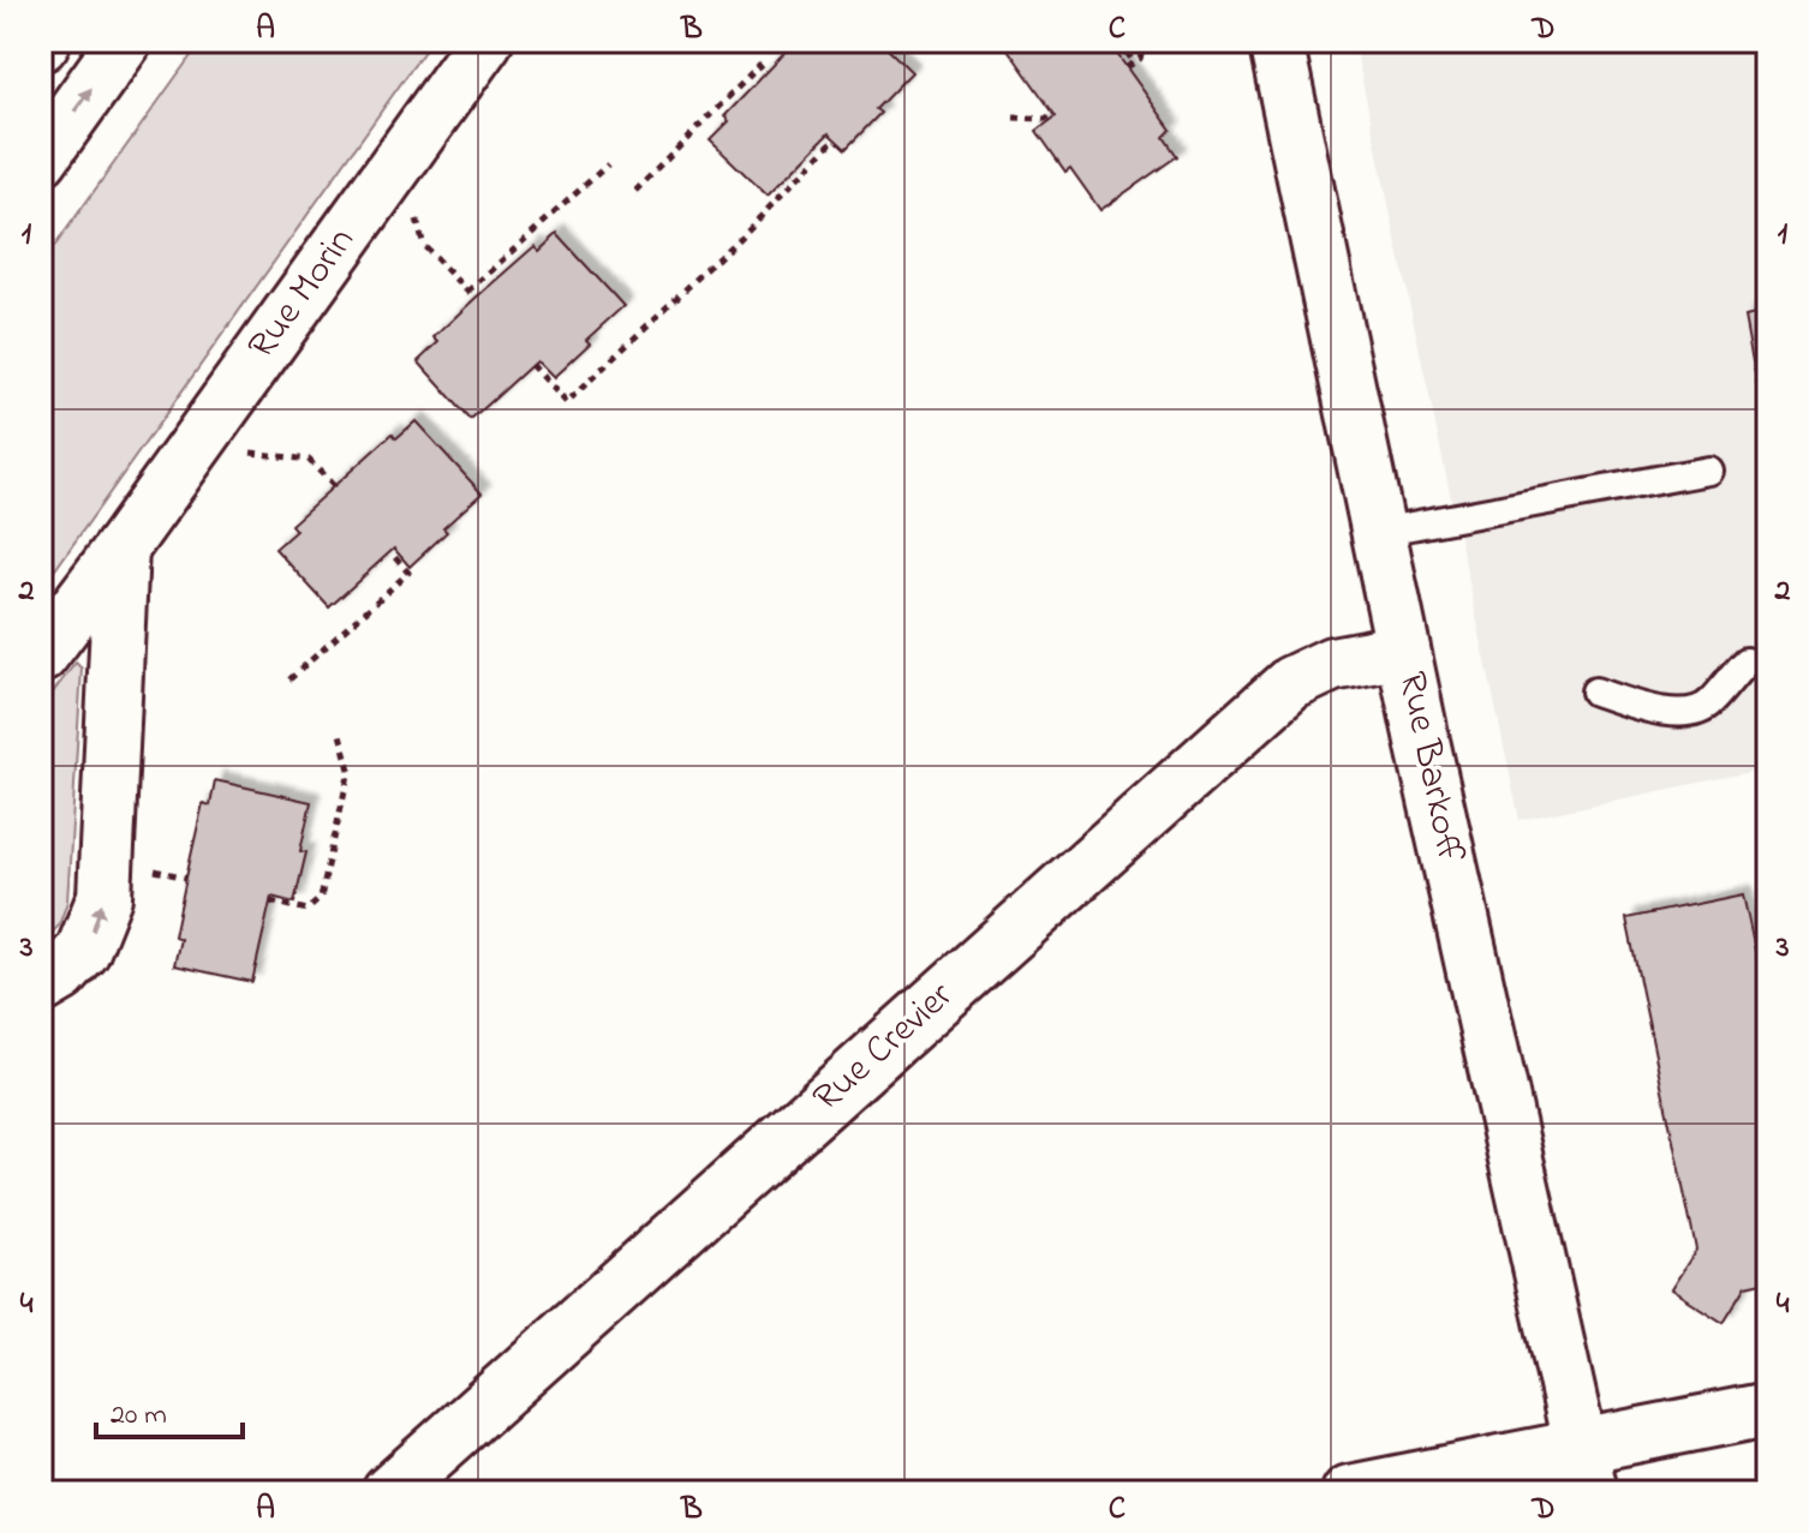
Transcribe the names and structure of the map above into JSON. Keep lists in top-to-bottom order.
{
  "streets": {
    "main road": ["Rue Morin", "Rue Barkoff", "Rue Crevier"]
  },
  "crossings": [
    ["Rue Barkoff", "Rue Crevier"]
  ],
  "scale_bar": "20 m",
  "grid": {
    "columns": [
      "A",
      "B",
      "C",
      "D"
    ],
    "rows": [
      "1",
      "2",
      "3",
      "4"
    ]
  }
}
